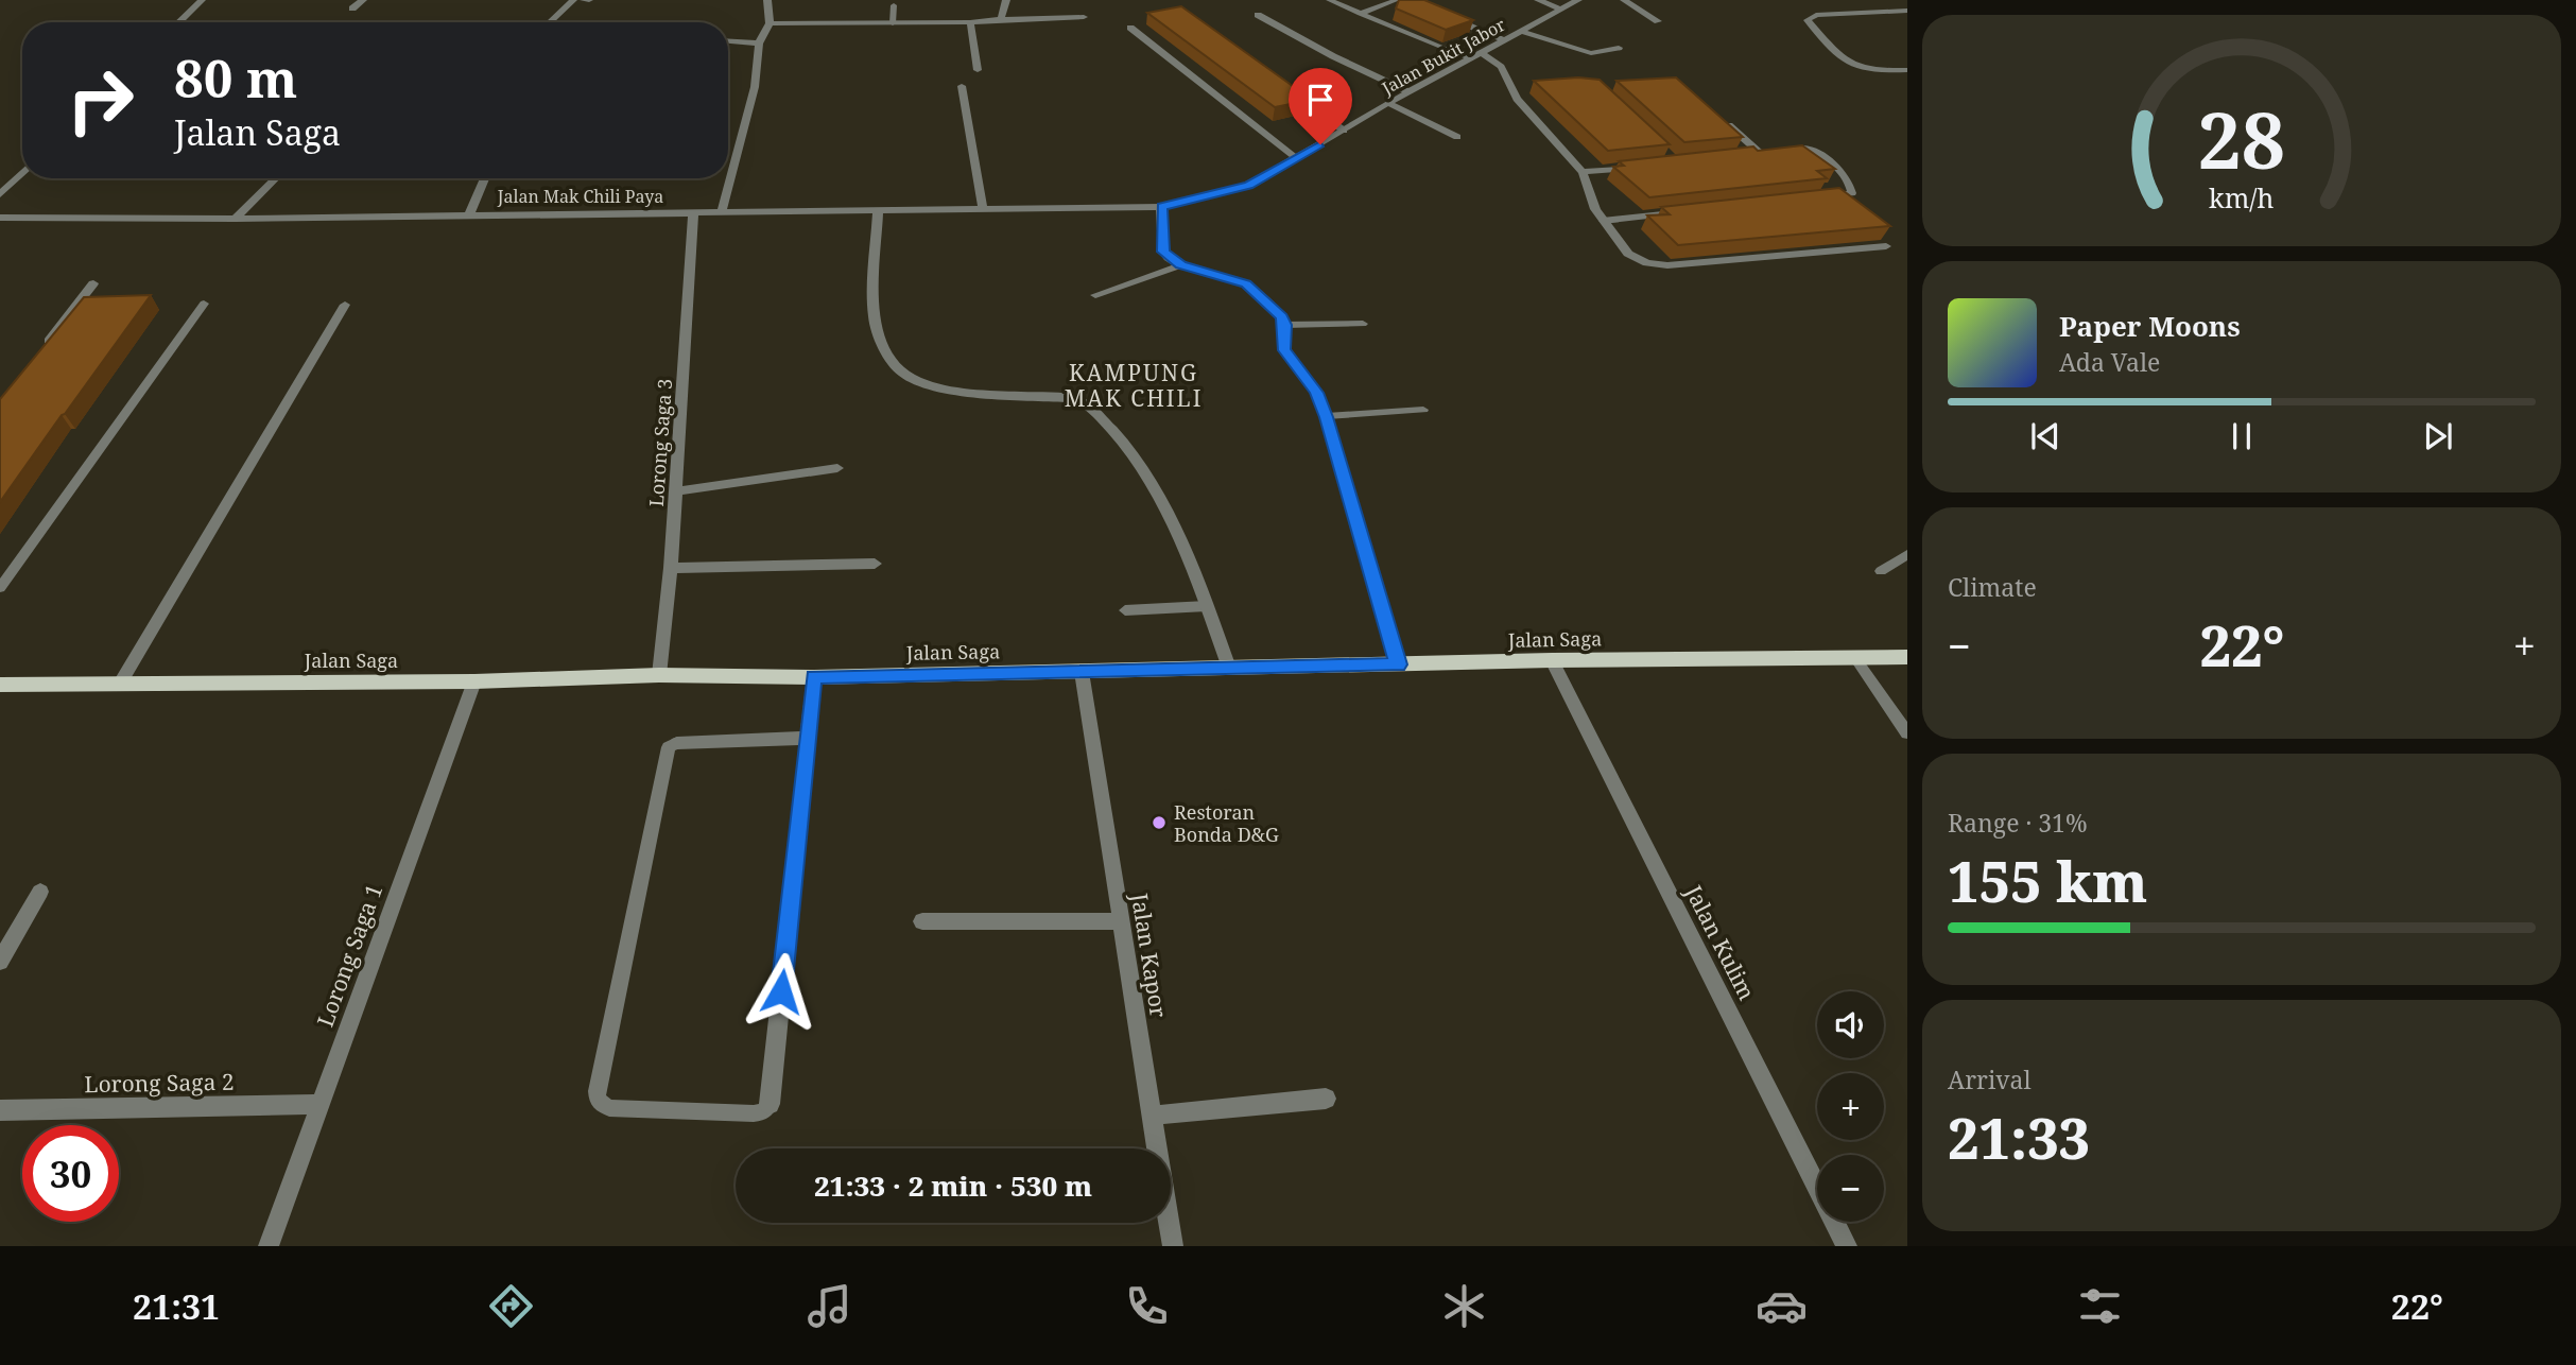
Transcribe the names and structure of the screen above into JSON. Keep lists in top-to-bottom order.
{
  "streets": {
    "main road": ["Jalan Saga"],
    "street": [
      "Jalan Bukit Jabor",
      "Jalan Mak Chili Paya",
      "Lorong Saga 3",
      "Jalan Kulim",
      "Lorong Saga 1",
      "Jalan Kapor",
      "Lorong Saga 2"
    ]
  },
  "crossings": [
    ["Jalan Bukit Jabor", "Jalan Mak Chili Paya"],
    ["Jalan Mak Chili Paya", "Lorong Saga 3"],
    ["Lorong Saga 3", "Jalan Saga"],
    ["Jalan Saga", "Jalan Kulim"],
    ["Jalan Saga", "Lorong Saga 1"],
    ["Jalan Saga", "Jalan Kapor"],
    ["Lorong Saga 1", "Lorong Saga 2"]
  ],
  "districts": ["KAMPUNG MAK CHILI"],
  "places": ["Restoran Bonda D&G"],
  "page": {
    "turn": ["80 m", "Jalan Saga"],
    "song": ["Paper Moons", "Ada Vale"],
    "tile": [
      "Climate",
      ["Range · 31%", "155 km"],
      ["Arrival", "21:33"]
    ],
    "heat": ["−", "22°", "+"],
    "map_buttons": ["+", "−"],
    "limit": "30",
    "trip": "21:33 · 2 min · 530 m",
    "tabs": ["21:31", "22°"],
    "gauge": ["28", "km/h"]
  }
}
